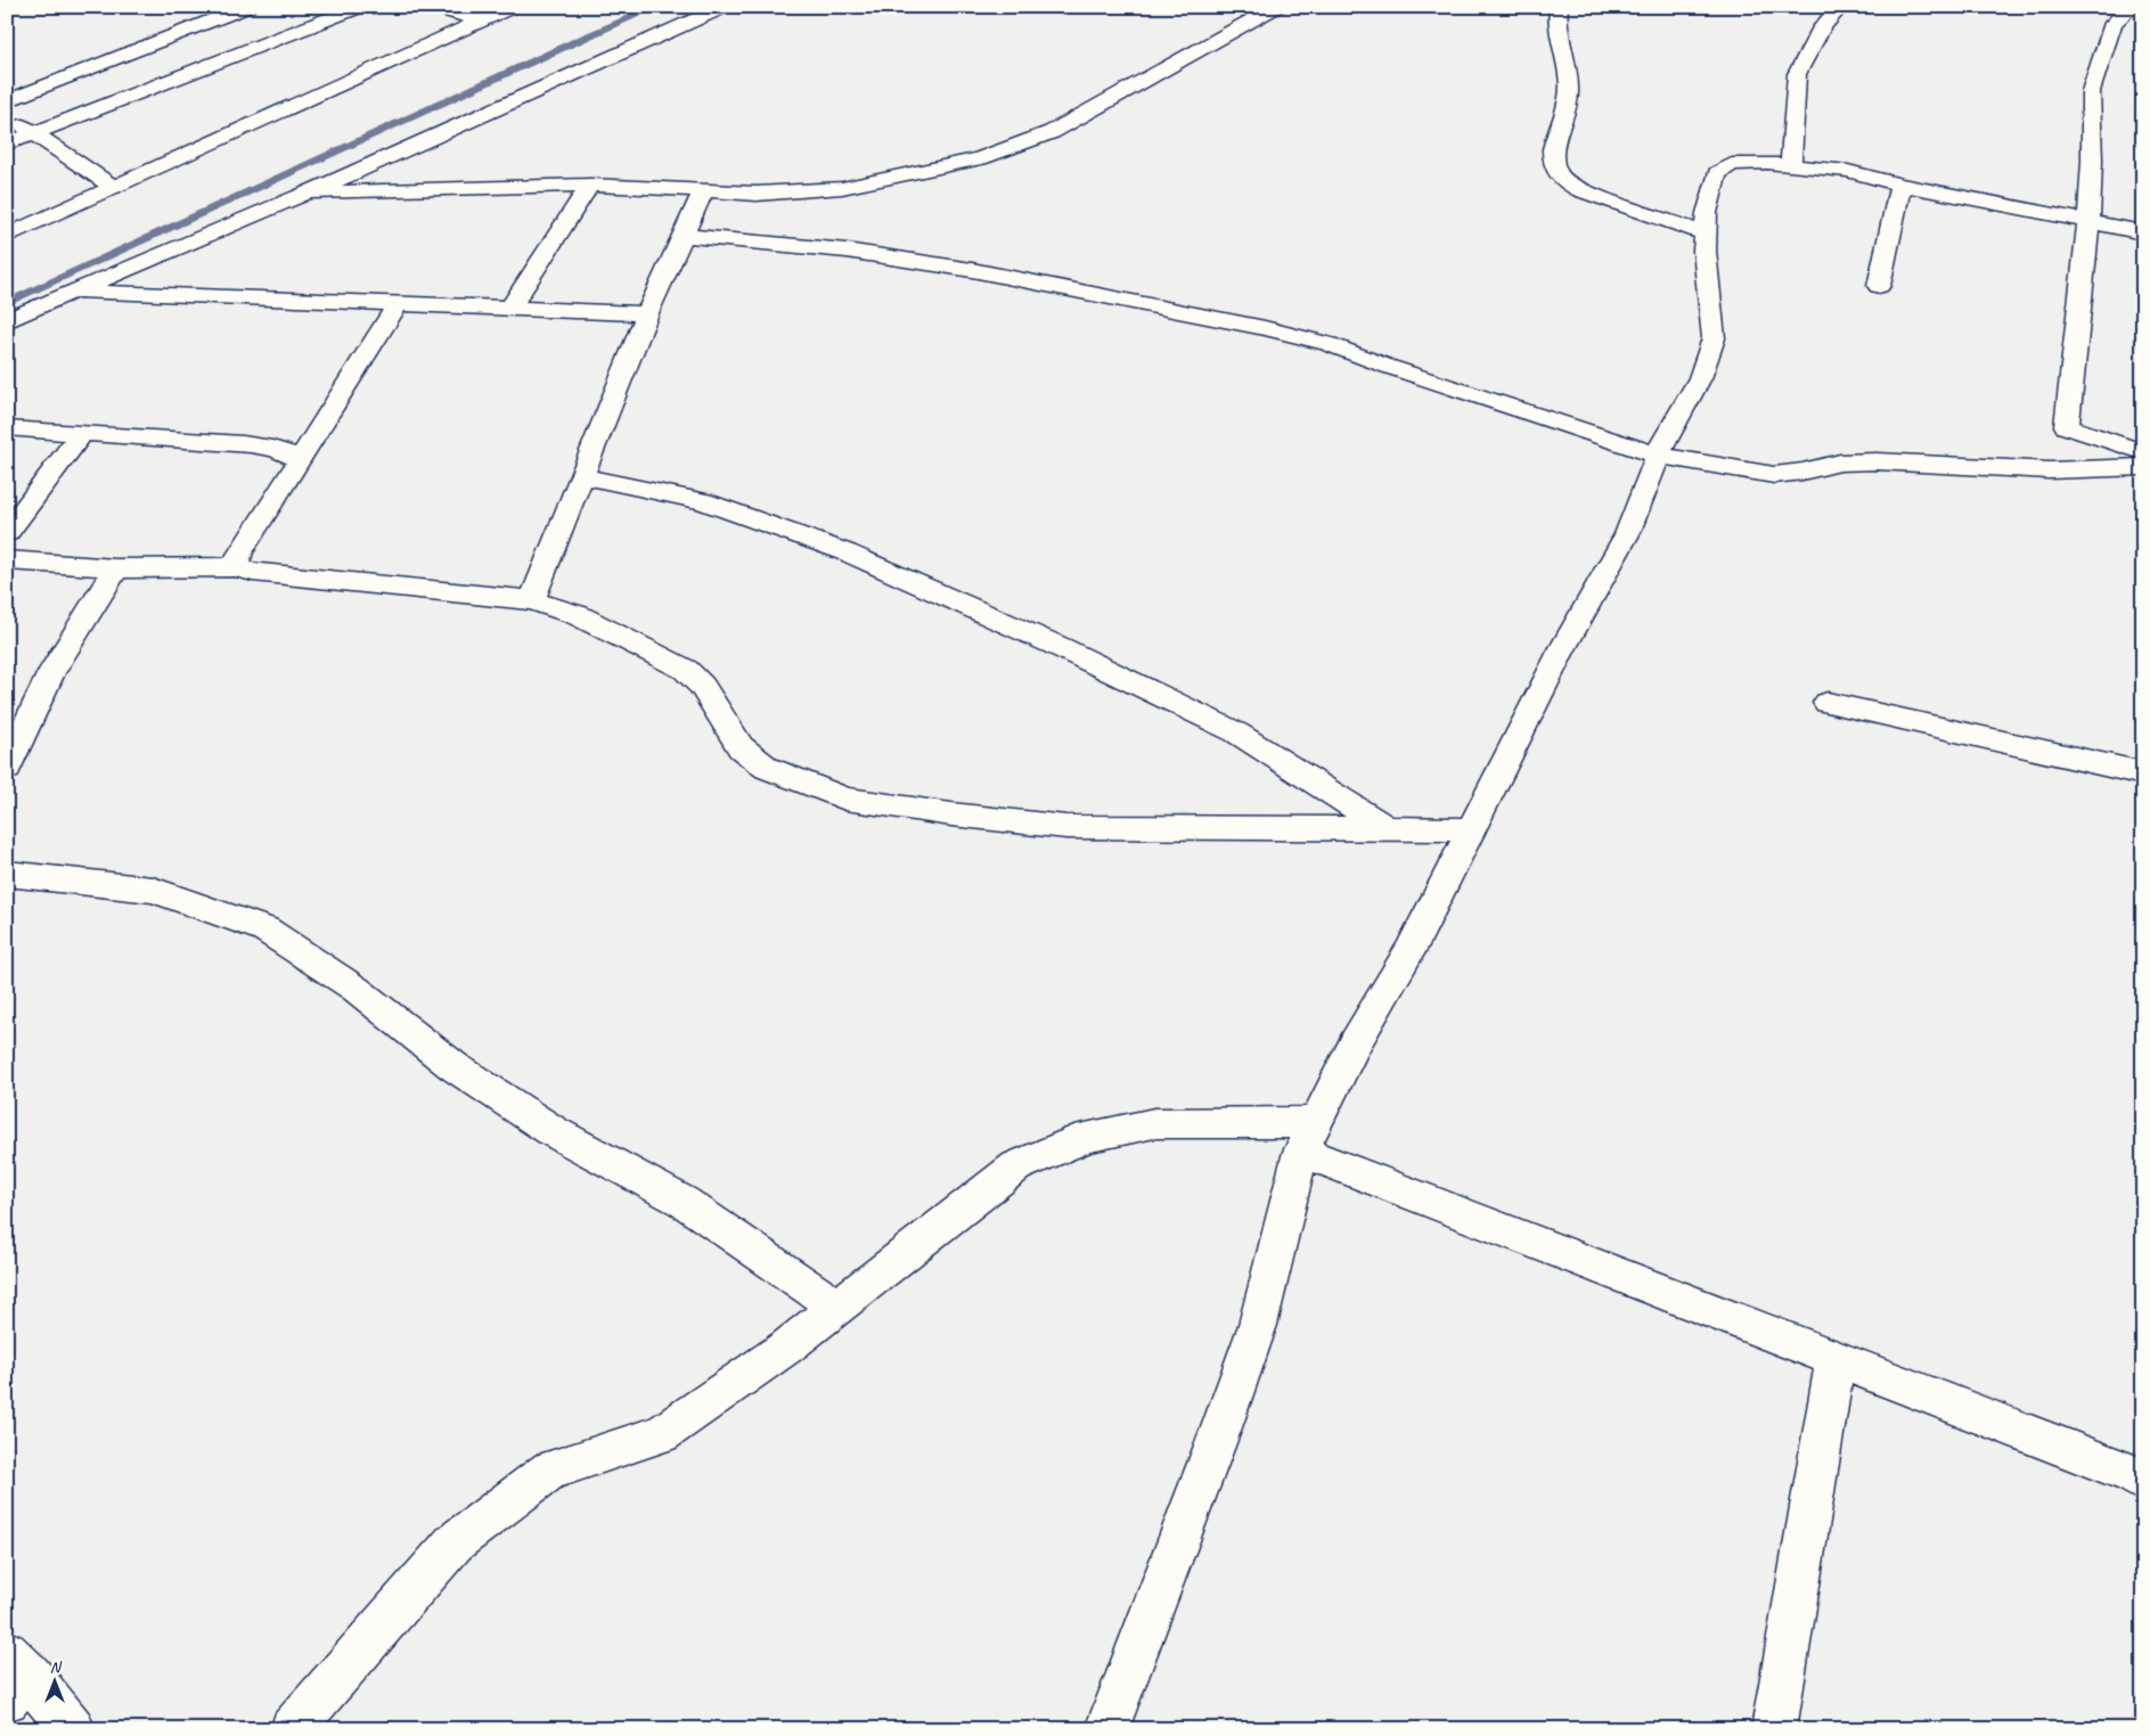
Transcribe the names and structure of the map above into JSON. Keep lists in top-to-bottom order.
{
  "north": "top"
}
